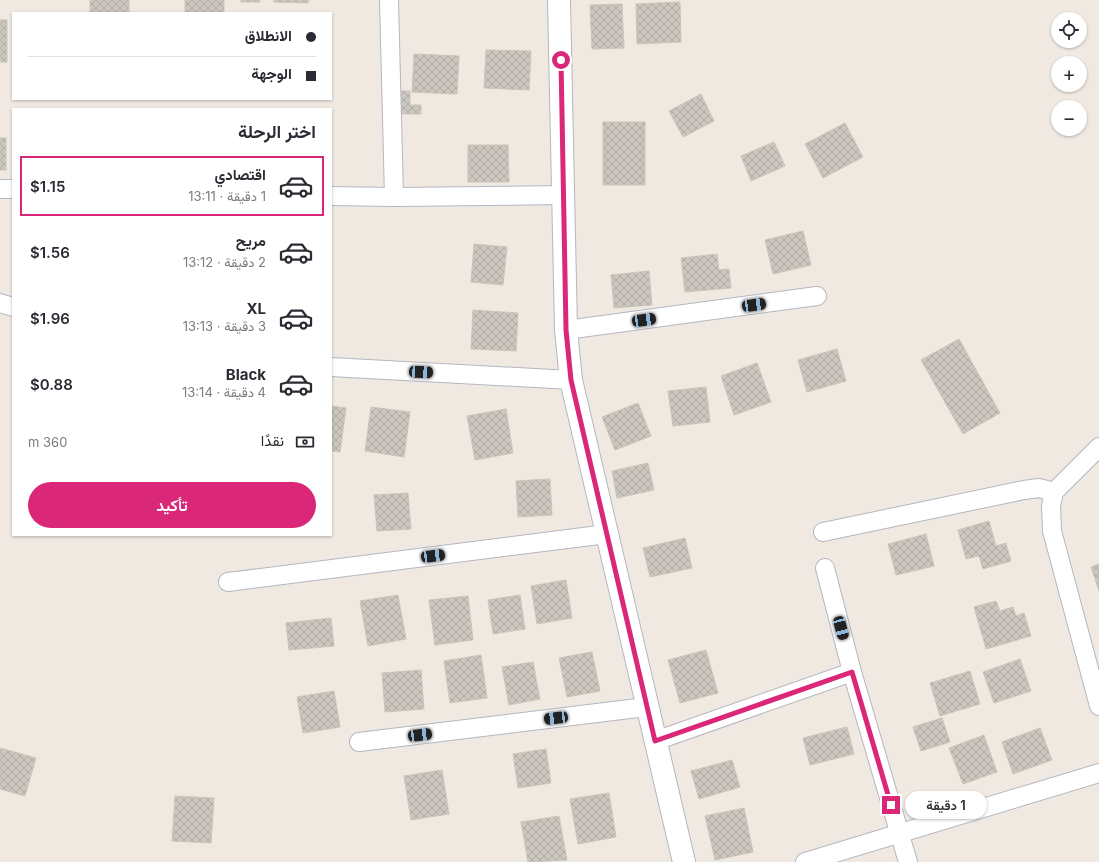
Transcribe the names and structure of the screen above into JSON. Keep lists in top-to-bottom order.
{
  "page": {
    "map_buttons": ["+", "−"],
    "banner": ["الانطلاق", "الوجهة"],
    "heading": "اختر الرحلة",
    "list": [
      {
        "name": "اقتصادي",
        "note": "1 دقيقة · 13:11",
        "value": "$1.15"
      },
      {
        "name": "مريح",
        "note": "2 دقيقة · 13:12",
        "value": "$1.56"
      },
      {
        "name": "XL",
        "note": "3 دقيقة · 13:13",
        "value": "$1.96"
      },
      {
        "name": "Black",
        "note": "4 دقيقة · 13:14",
        "value": "$0.88"
      }
    ],
    "pay": ["نقدًا", "360 m"],
    "buttons": "تأكيد",
    "bubble": "1 دقيقة"
  }
}
